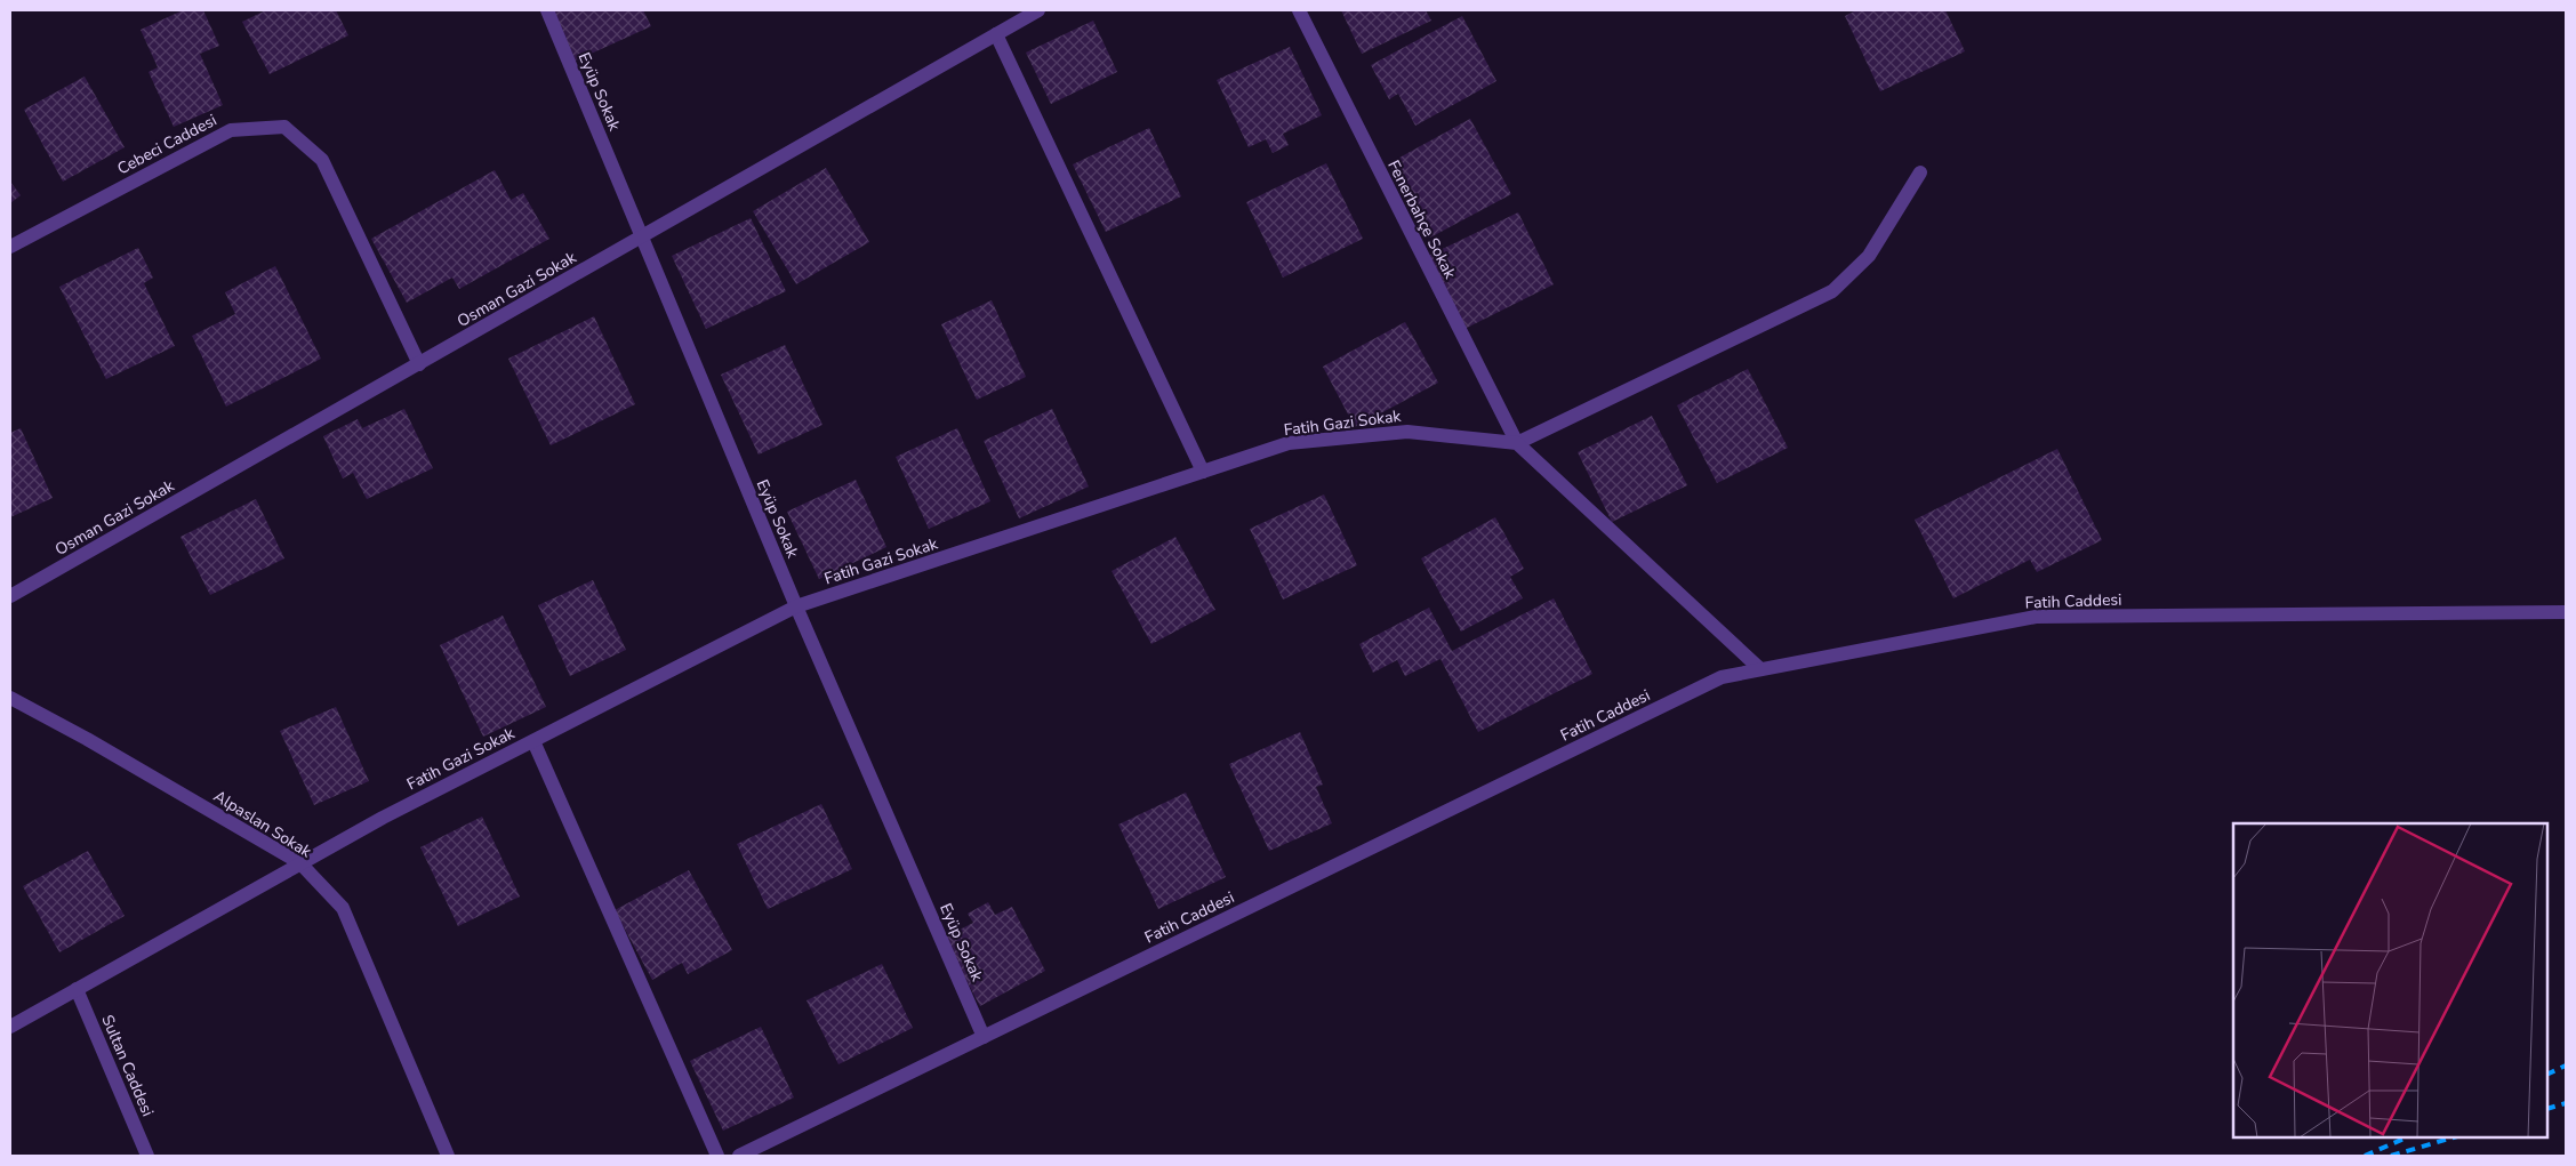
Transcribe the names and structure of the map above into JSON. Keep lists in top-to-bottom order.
{
  "streets": {
    "street": [
      "Eyüp Sokak",
      "Cebeci Caddesi",
      "Fenerbahçe Sokak",
      "Osman Gazi Sokak",
      "Fatih Gazi Sokak",
      "Fatih Caddesi",
      "Alpaslan Sokak",
      "Sultan Caddesi"
    ]
  },
  "crossings": [
    ["Eyüp Sokak", "Osman Gazi Sokak"],
    ["Eyüp Sokak", "Fatih Gazi Sokak"],
    ["Eyüp Sokak", "Fatih Caddesi"],
    ["Cebeci Caddesi", "Osman Gazi Sokak"],
    ["Fenerbahçe Sokak", "Fatih Gazi Sokak"],
    ["Fatih Gazi Sokak", "Alpaslan Sokak"],
    ["Fatih Gazi Sokak", "Sultan Caddesi"]
  ]
}
